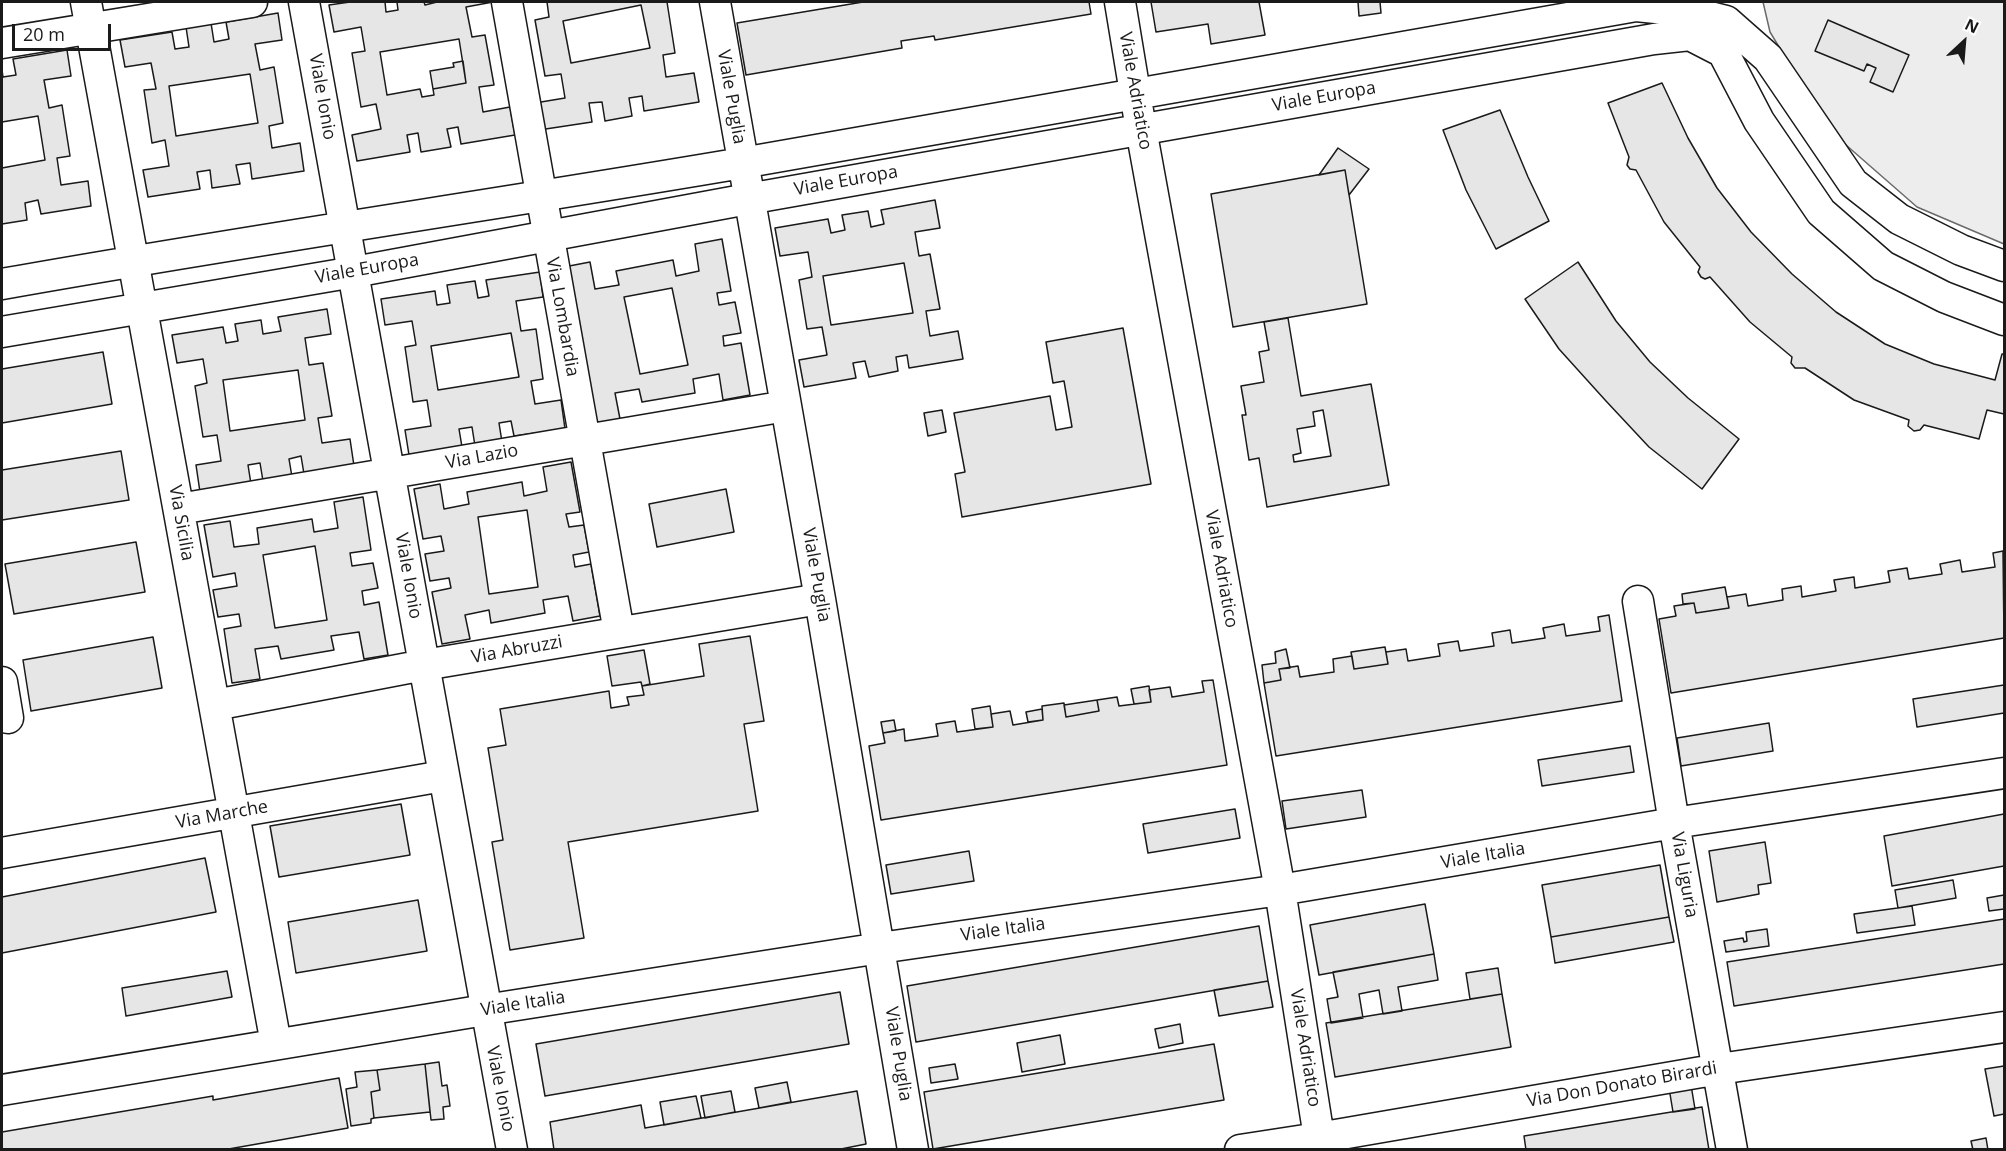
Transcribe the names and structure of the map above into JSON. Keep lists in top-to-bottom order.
{
  "streets": {
    "street": [
      "Viale Adriatico",
      "Viale Ionio",
      "Viale Puglia",
      "Viale Europa",
      "Via Lombardia",
      "Via Lazio",
      "Via Sicilia",
      "Via Abruzzi",
      "Via Marche",
      "Viale Italia",
      "Via Liguria",
      "Via Don Donato Birardi"
    ]
  },
  "crossings": [
    ["Viale Adriatico", "Viale Europa"],
    ["Viale Adriatico", "Viale Italia"],
    ["Viale Adriatico", "Via Don Donato Birardi"],
    ["Viale Ionio", "Viale Europa"],
    ["Viale Ionio", "Via Lazio"],
    ["Viale Ionio", "Via Abruzzi"],
    ["Viale Ionio", "Via Marche"],
    ["Viale Ionio", "Viale Italia"],
    ["Viale Puglia", "Viale Europa"],
    ["Viale Puglia", "Via Lazio"],
    ["Viale Puglia", "Via Abruzzi"],
    ["Viale Puglia", "Viale Italia"],
    ["Viale Europa", "Via Lombardia"],
    ["Viale Europa", "Via Sicilia"],
    ["Via Lombardia", "Via Lazio"],
    ["Via Lombardia", "Via Abruzzi"],
    ["Via Lazio", "Via Sicilia"],
    ["Via Sicilia", "Via Abruzzi"],
    ["Via Sicilia", "Via Marche"],
    ["Via Sicilia", "Viale Italia"],
    ["Viale Italia", "Via Liguria"],
    ["Via Liguria", "Via Don Donato Birardi"]
  ],
  "scale_bar": "20 m",
  "north": "top right"
}
